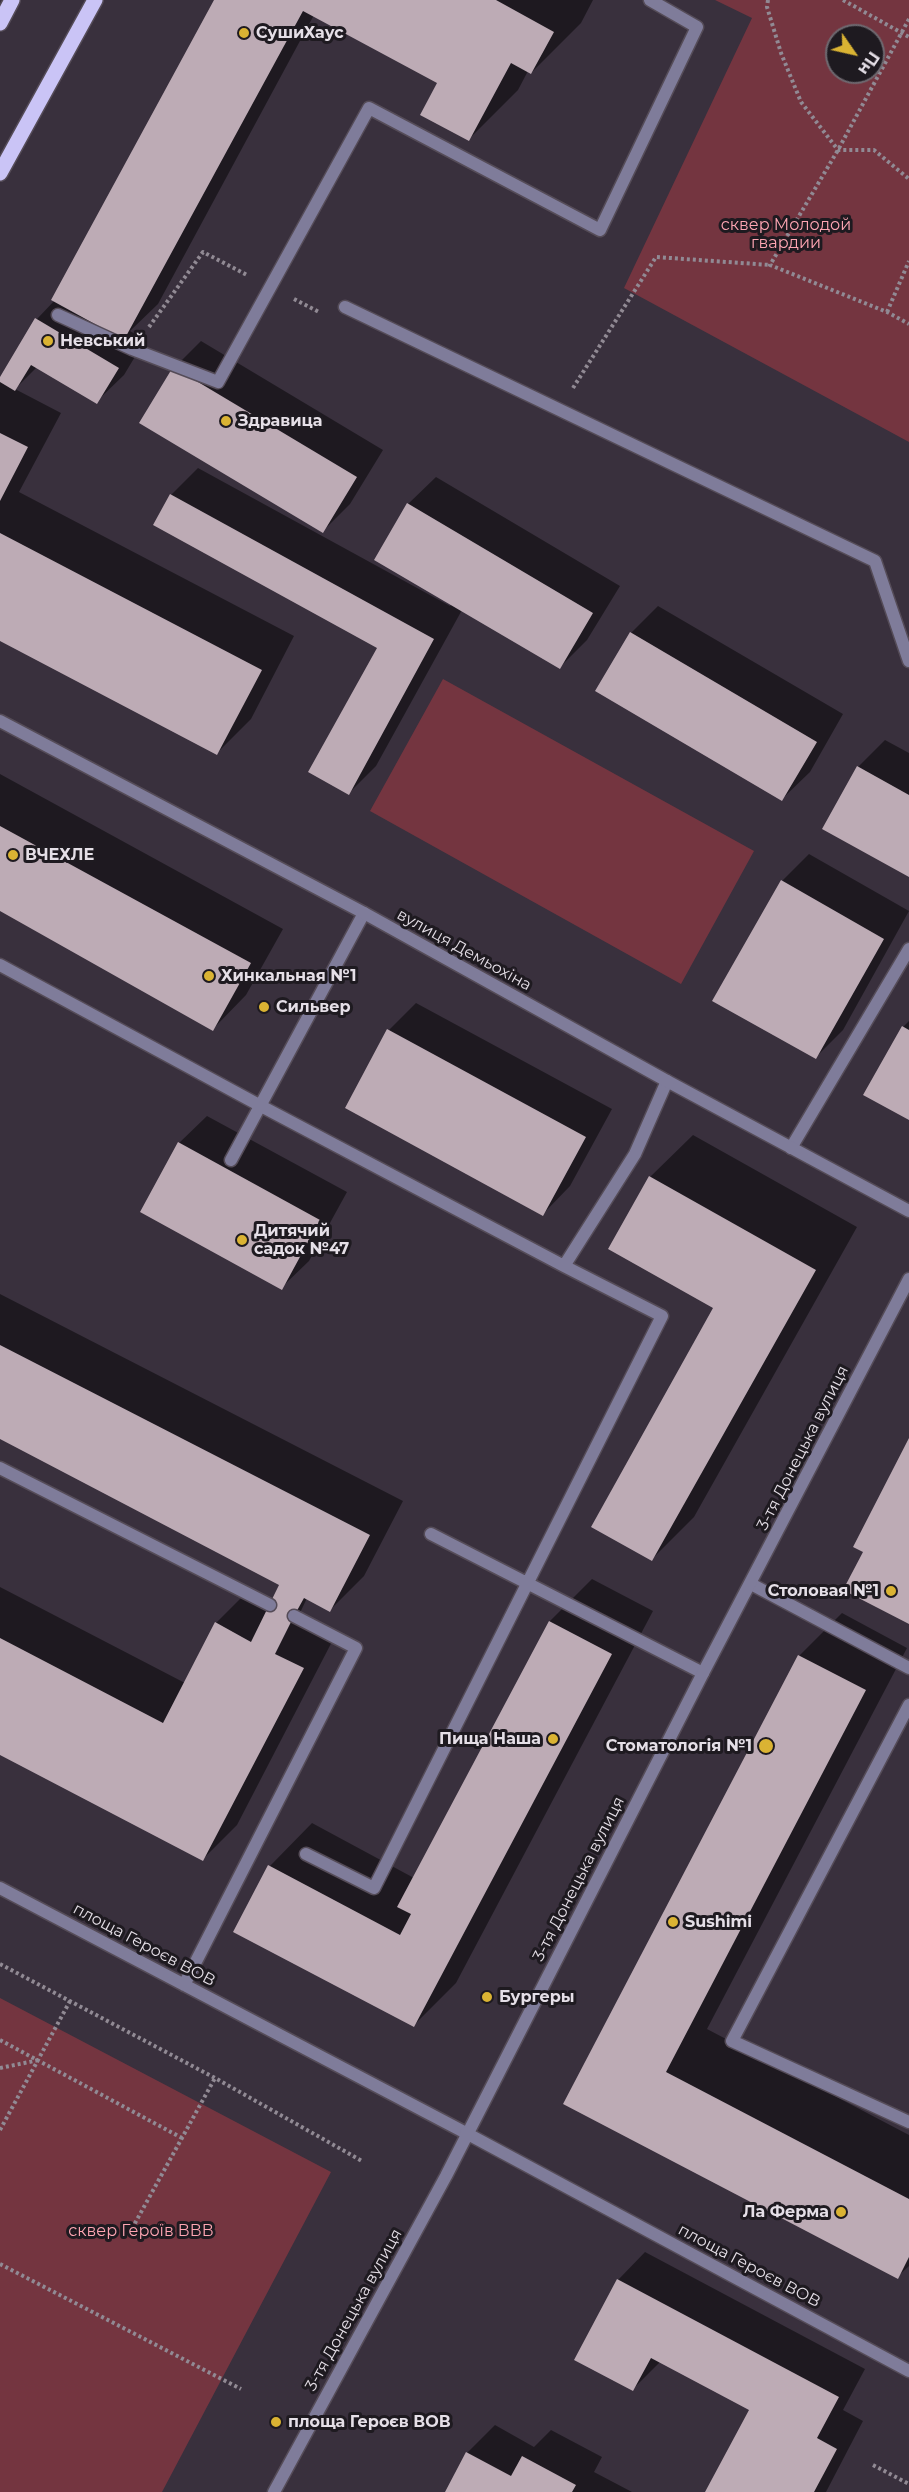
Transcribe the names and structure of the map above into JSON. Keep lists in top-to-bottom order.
{
  "streets": {
    "street": ["вулиця Демьохіна", "3-тя Донецька вулиця", "площа Героєв ВОВ"]
  },
  "crossings": [
    ["3-тя Донецька вулиця", "площа Героєв ВОВ"]
  ],
  "parks": ["сквер Молодой гвардии", "сквер Героїв ВВВ"],
  "places": [
    "СушиХаус",
    "Невський",
    "Здравица",
    "ВЧЕХЛЕ",
    "Хинкальная №1",
    "Сильвер",
    "Дитячий садок №47",
    "Столовая №1",
    "Пища Наша",
    "Стоматологія №1",
    "Sushimi",
    "Бургеры",
    "Ла Ферма",
    "площа Героєв ВОВ"
  ],
  "north": "bottom right"
}
